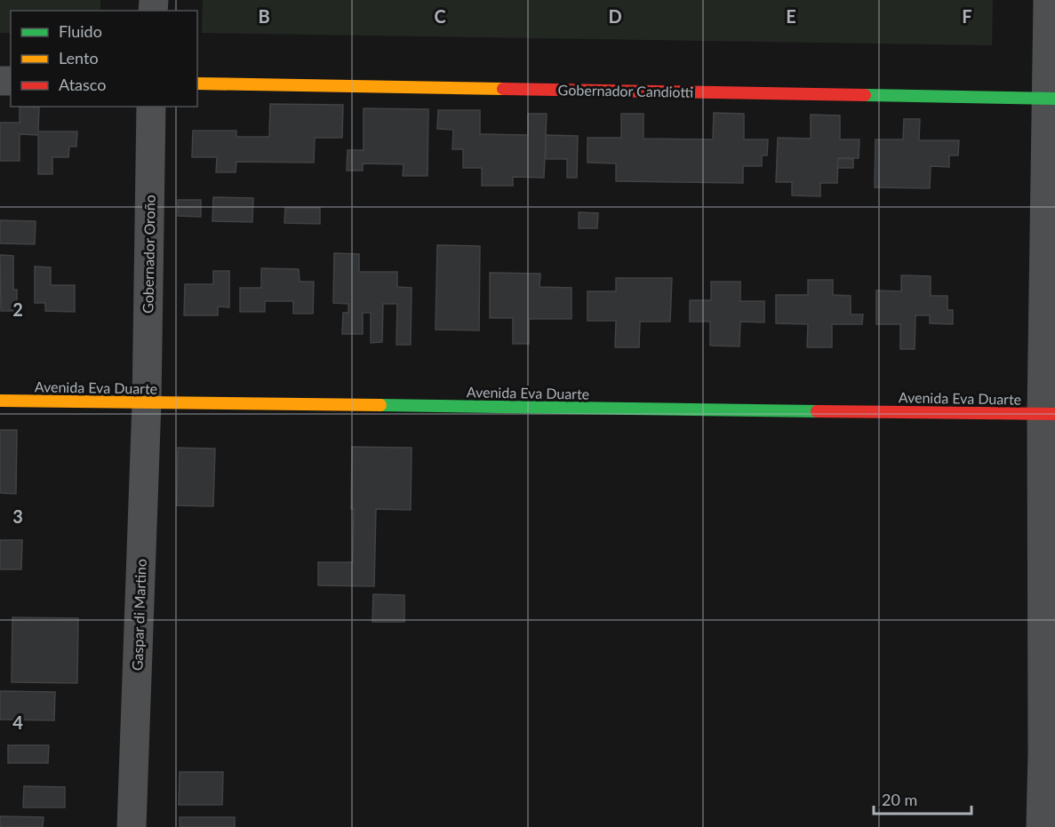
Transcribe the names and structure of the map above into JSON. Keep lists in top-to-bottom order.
{
  "streets": {
    "main road": ["Gobernador Candiotti", "Avenida Eva Duarte"],
    "street": ["Gobernador Oroño", "Gaspar di Martino"]
  },
  "crossings": [
    ["Gobernador Oroño", "Avenida Eva Duarte"],
    ["Gobernador Oroño", "Gaspar di Martino"],
    ["Avenida Eva Duarte", "Gaspar di Martino"]
  ],
  "legend": ["Fluido", "Lento", "Atasco"],
  "scale_bar": "20 m",
  "grid": {
    "columns": [
      "B",
      "C",
      "D",
      "E",
      "F"
    ],
    "rows": ["2", "3", "4"]
  }
}
